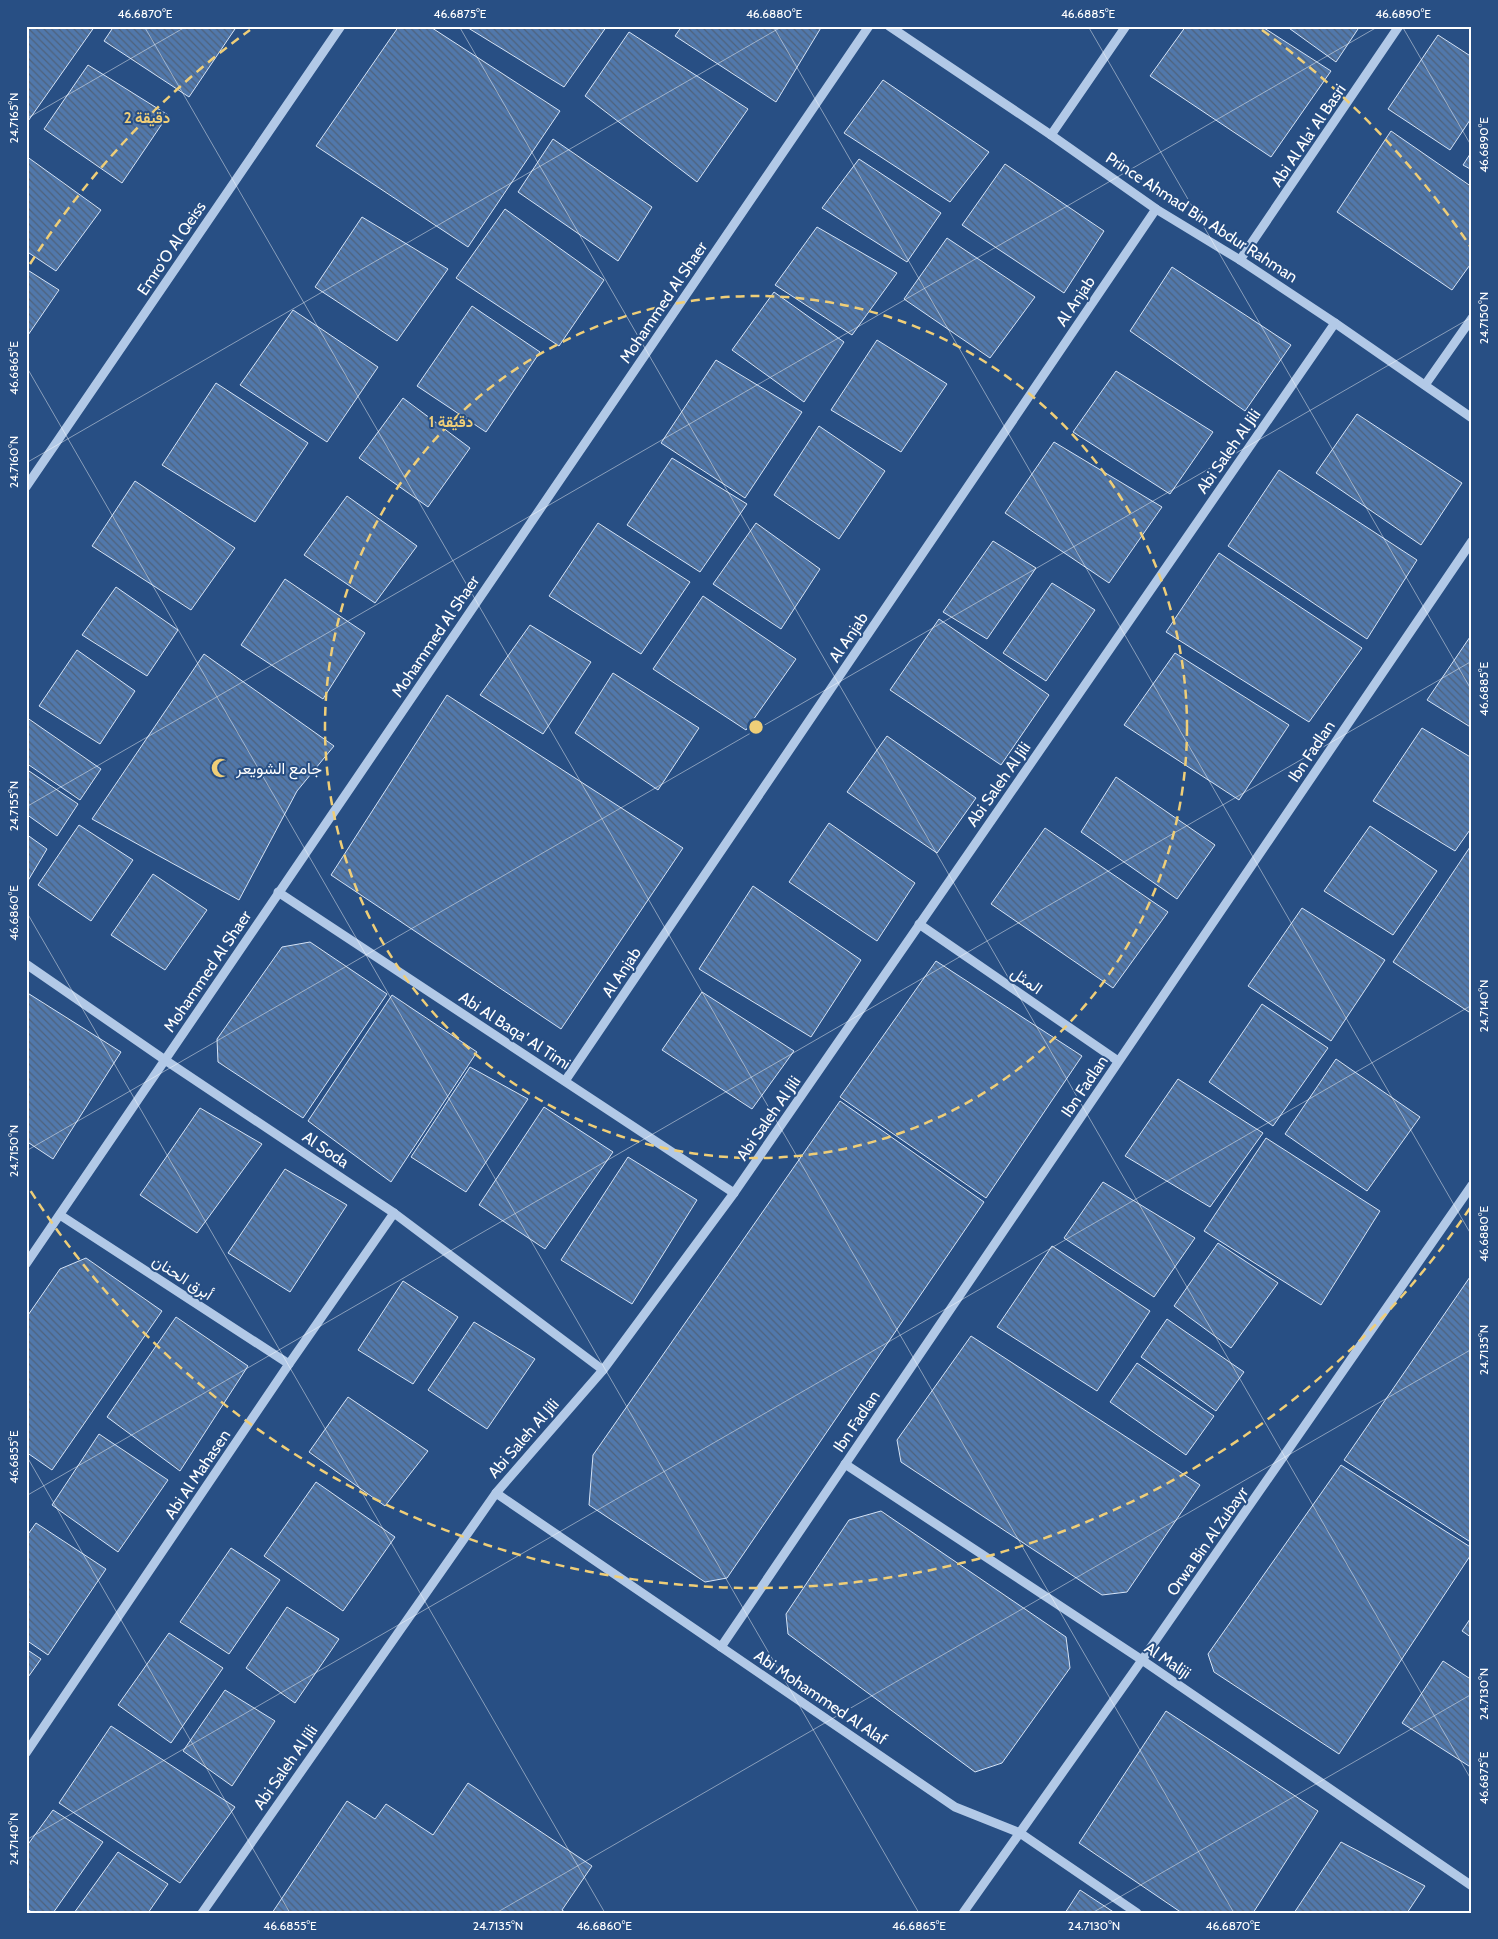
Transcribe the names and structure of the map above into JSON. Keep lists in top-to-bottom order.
{
  "streets": {
    "street": [
      "Abi Al Ala' Al Basri",
      "Prince Ahmad Bin Abdur Rahman",
      "Emro'O Al Qeiss",
      "Al Anjab",
      "Mohammed Al Shaer",
      "Abi Saleh Al Jili",
      "Ibn Fadlan",
      "المثل",
      "Abi Al Baqa' Al Timi",
      "Al Soda",
      "أبرق الحنان",
      "Abi Al Mahasen",
      "Orwa Bin Al Zubayr",
      "Al Maliji",
      "Abi Mohammed Al Alaf"
    ]
  },
  "crossings": [
    ["Abi Al Ala' Al Basri", "Prince Ahmad Bin Abdur Rahman"],
    ["Prince Ahmad Bin Abdur Rahman", "Al Anjab"],
    ["Prince Ahmad Bin Abdur Rahman", "Abi Saleh Al Jili"],
    ["Al Anjab", "Abi Al Baqa' Al Timi"],
    ["Mohammed Al Shaer", "Abi Al Baqa' Al Timi"],
    ["Mohammed Al Shaer", "Al Soda"],
    ["Mohammed Al Shaer", "أبرق الحنان"],
    ["Abi Saleh Al Jili", "المثل"],
    ["Abi Saleh Al Jili", "Abi Al Baqa' Al Timi"],
    ["Abi Saleh Al Jili", "Al Soda"],
    ["Abi Saleh Al Jili", "Abi Mohammed Al Alaf"],
    ["Ibn Fadlan", "المثل"],
    ["Ibn Fadlan", "Al Maliji"],
    ["Ibn Fadlan", "Abi Mohammed Al Alaf"],
    ["Al Soda", "Abi Al Mahasen"],
    ["أبرق الحنان", "Abi Al Mahasen"],
    ["Orwa Bin Al Zubayr", "Al Maliji"],
    ["Orwa Bin Al Zubayr", "Abi Mohammed Al Alaf"]
  ],
  "places": {
    "mosque": ["جامع الشويعر"]
  },
  "coordinates": [
    "46.6870°E",
    "46.6875°E",
    "46.6880°E",
    "46.6885°E",
    "46.6890°E",
    "24.7165°N",
    "24.7150°N",
    "46.6865°E",
    "24.7160°N",
    "24.7155°N",
    "46.6860°E",
    "24.7140°N",
    "24.7135°N",
    "46.6855°E",
    "24.7130°N"
  ],
  "rings": ["2 دقيقة", "1 دقيقة"]
}
